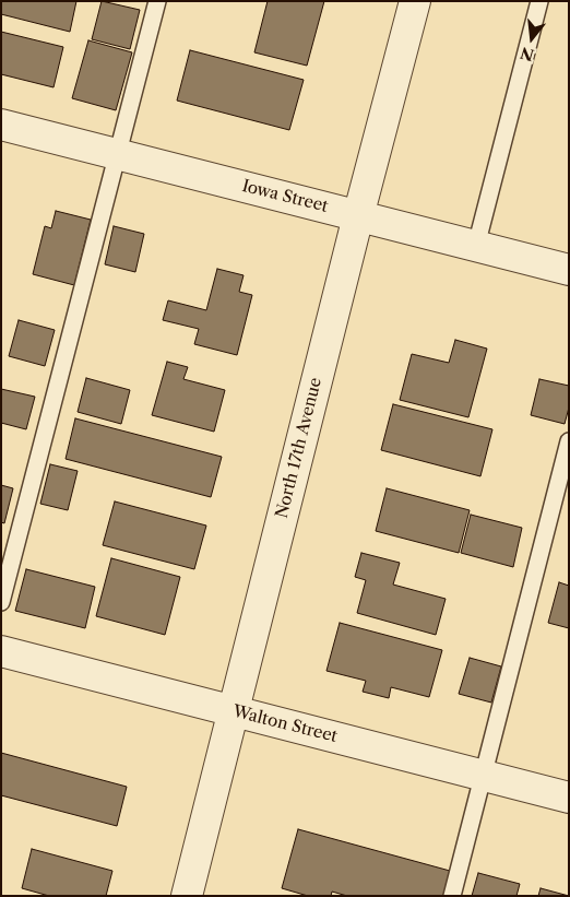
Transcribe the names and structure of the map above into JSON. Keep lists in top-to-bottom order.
{
  "streets": {
    "street": ["Iowa Street", "North 17th Avenue", "Walton Street"]
  },
  "crossings": [
    ["Iowa Street", "North 17th Avenue"],
    ["North 17th Avenue", "Walton Street"]
  ],
  "north": "bottom"
}
